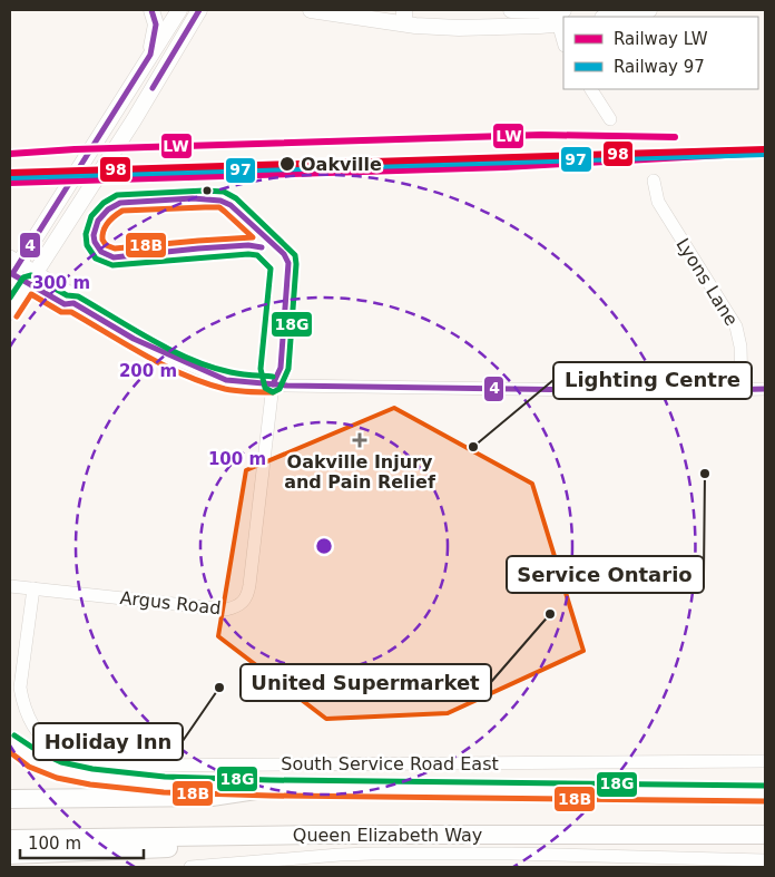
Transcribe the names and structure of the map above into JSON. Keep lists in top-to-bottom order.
{
  "streets": {
    "highway": ["Queen Elizabeth Way"],
    "street": ["Lyons Lane", "Argus Road", "South Service Road East"]
  },
  "crossings": [
    ["Argus Road", "South Service Road East"]
  ],
  "places": {
    "other": [
      "Oakville",
      "Lighting Centre",
      "Service Ontario",
      "United Supermarket",
      "Holiday Inn"
    ],
    "health": ["Oakville Injury and Pain Relief"]
  },
  "lines": [
    "transit line 4",
    "rail line LW",
    "transit line 98",
    "rail line 97",
    "transit line 18G",
    "transit line 18B"
  ],
  "legend": ["Railway LW", "Railway 97"],
  "scale_bar": "100 m",
  "rings": ["300 m", "200 m", "100 m"]
}
